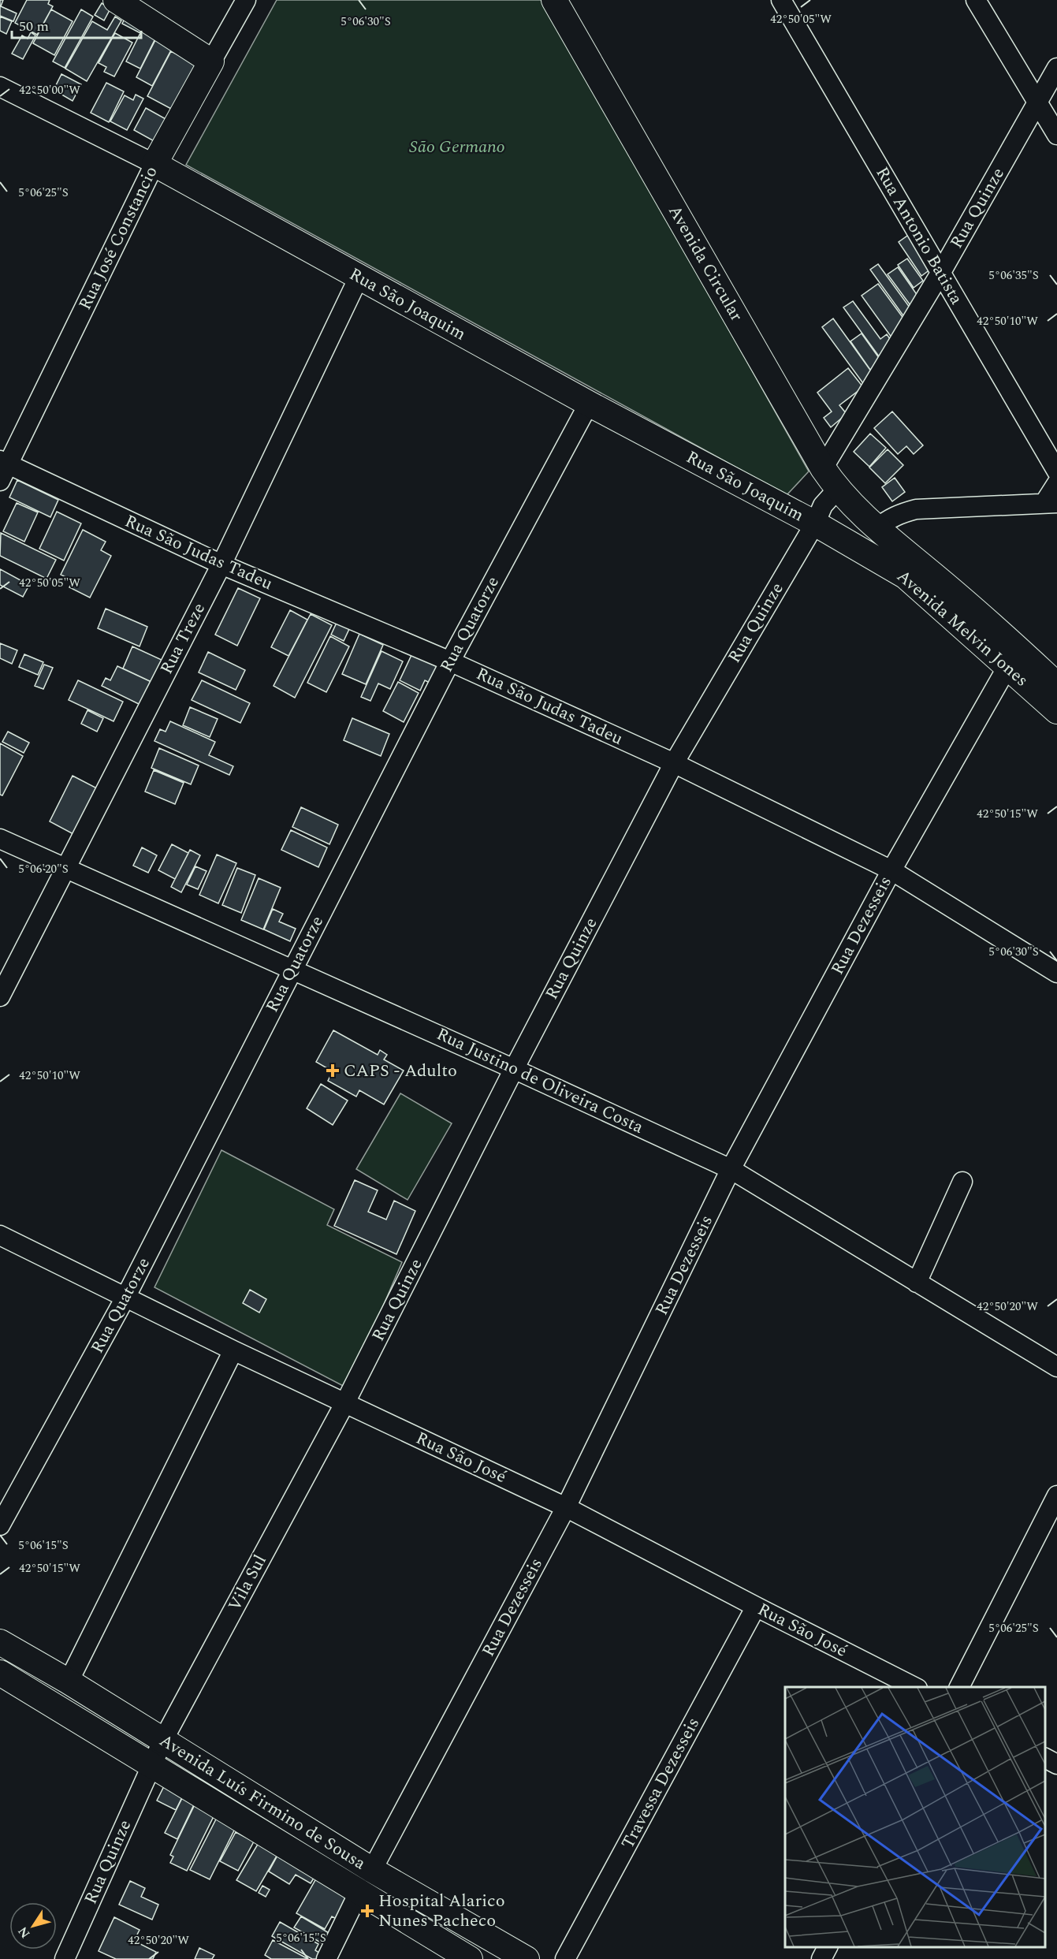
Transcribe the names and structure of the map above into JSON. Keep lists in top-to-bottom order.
{
  "streets": {
    "main road": [
      "Rua José Constancio",
      "Avenida Circular",
      "Rua São Joaquim",
      "Avenida Melvin Jones",
      "Avenida Luís Firmino de Sousa"
    ],
    "street": [
      "Rua Quinze",
      "Rua Antonio Batista",
      "Rua São Judas Tadeu",
      "Rua Quatorze",
      "Rua Treze",
      "Rua Dezesseis",
      "Rua Justino de Oliveira Costa",
      "Rua São José",
      "Vila Sul",
      "Travessa Dezesseis"
    ]
  },
  "crossings": [
    ["Rua Quinze", "Rua Antonio Batista"],
    ["Rua Quinze", "Avenida Circular"],
    ["Rua Quinze", "Rua São Joaquim"],
    ["Rua Quinze", "Rua São Judas Tadeu"],
    ["Rua Quinze", "Avenida Melvin Jones"],
    ["Rua Quinze", "Rua Justino de Oliveira Costa"],
    ["Rua Quinze", "Rua São José"],
    ["Rua Quinze", "Vila Sul"],
    ["Rua Quinze", "Avenida Luís Firmino de Sousa"],
    ["Rua José Constancio", "Rua São Joaquim"],
    ["Rua José Constancio", "Rua São Judas Tadeu"],
    ["Avenida Circular", "Avenida Melvin Jones"],
    ["Rua São Joaquim", "Rua Quatorze"],
    ["Rua São Joaquim", "Avenida Melvin Jones"],
    ["Rua São Joaquim", "Rua Treze"],
    ["Rua São Judas Tadeu", "Rua Quatorze"],
    ["Rua São Judas Tadeu", "Rua Treze"],
    ["Rua São Judas Tadeu", "Rua Dezesseis"],
    ["Rua Quatorze", "Rua Justino de Oliveira Costa"],
    ["Rua Quatorze", "Rua São José"],
    ["Avenida Melvin Jones", "Rua Dezesseis"],
    ["Rua Treze", "Rua Justino de Oliveira Costa"],
    ["Rua Dezesseis", "Rua Justino de Oliveira Costa"],
    ["Rua Dezesseis", "Rua São José"],
    ["Rua Dezesseis", "Avenida Luís Firmino de Sousa"],
    ["Rua São José", "Vila Sul"],
    ["Rua São José", "Travessa Dezesseis"],
    ["Vila Sul", "Avenida Luís Firmino de Sousa"]
  ],
  "parks": ["São Germano"],
  "places": {
    "health": ["CAPS - Adulto", "Hospital Alarico Nunes Pacheco"]
  },
  "scale_bar": "50 m",
  "north": "bottom left",
  "coordinates": [
    "42°50'05\"W",
    "5°06'30\"S",
    "42°50'00\"W",
    "5°06'25\"S",
    "5°06'35\"S",
    "42°50'10\"W",
    "42°50'15\"W",
    "5°06'20\"S",
    "42°50'20\"W",
    "5°06'15\"S"
  ]
}
